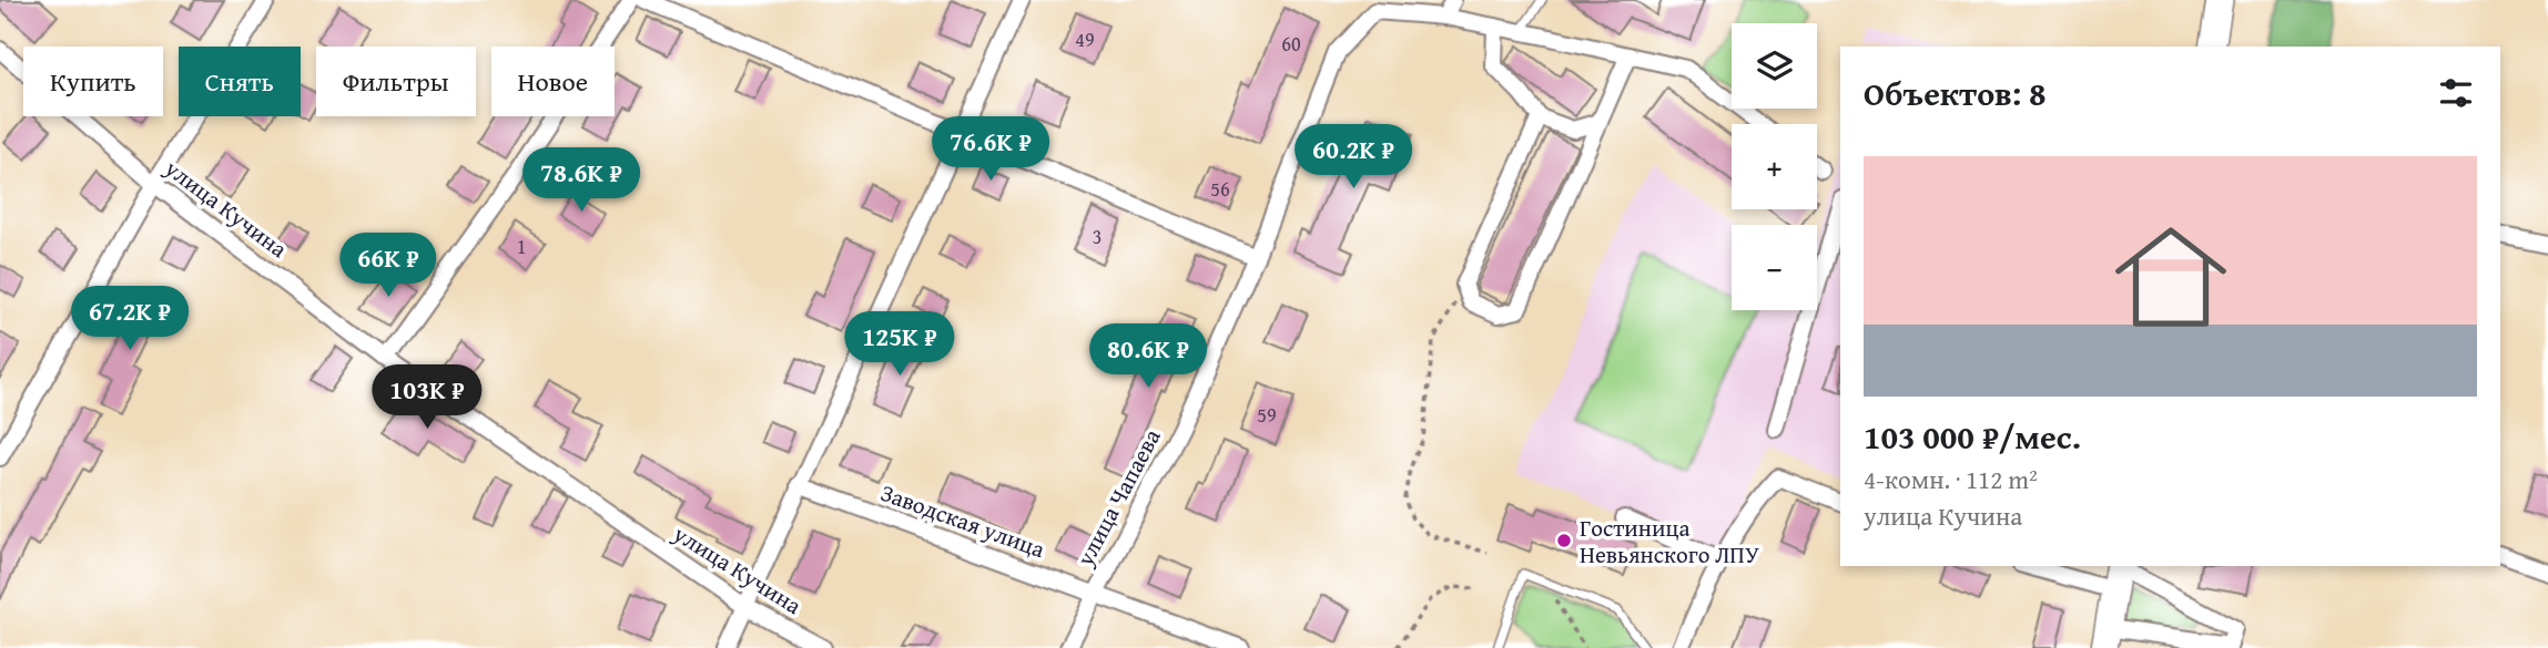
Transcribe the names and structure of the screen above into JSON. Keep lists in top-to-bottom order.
{
  "streets": {
    "street": ["улица Кучина", "улица Чапаева", "Заводская улица"]
  },
  "crossings": [
    ["улица Чапаева", "Заводская улица"]
  ],
  "places": ["Гостиница Невьянского ЛПУ"],
  "house_numbers": [
    "49",
    "60",
    "56",
    "3",
    "1",
    "59"
  ],
  "page": {
    "map_buttons": ["+", "−"],
    "chip": [
      "Купить",
      "Снять",
      "Фильтры",
      "Новое"
    ],
    "heading": "Объектов: 8",
    "price": [
      "76.6K ₽",
      "60.2K ₽",
      "78.6K ₽",
      "66K ₽",
      "67.2K ₽",
      "125K ₽",
      "80.6K ₽",
      "103K ₽"
    ],
    "list": [
      {
        "name": "103 000 ₽/мес.",
        "note": "4-комн. · 112 m² · улица Кучина"
      }
    ]
  }
}
